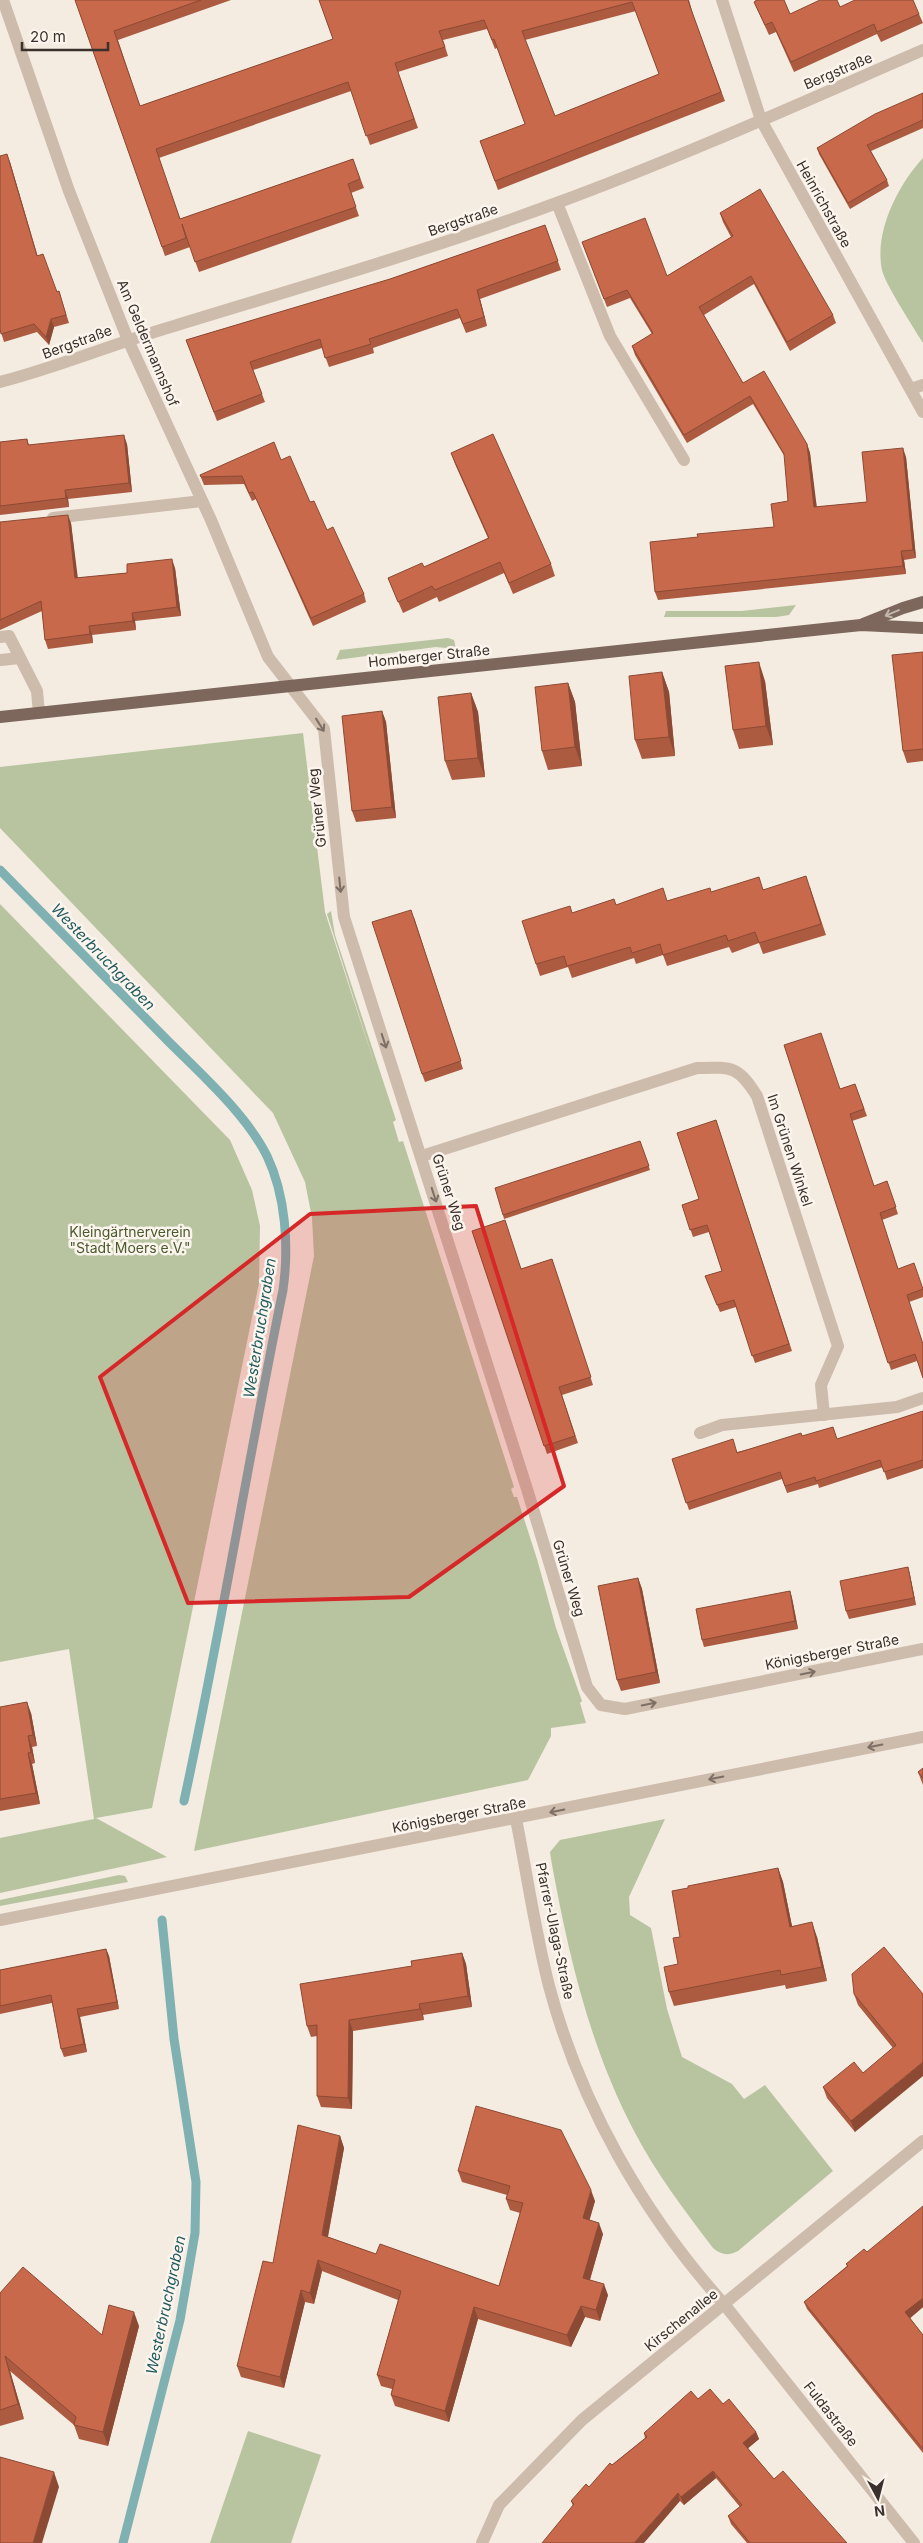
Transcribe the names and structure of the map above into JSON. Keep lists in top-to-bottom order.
{
  "streets": {
    "main road": ["Homberger Straße"],
    "street": [
      "Bergstraße",
      "Heinrichstraße",
      "Am Geldermannshof",
      "Grüner Weg",
      "Im Grünen Winkel",
      "Königsberger Straße",
      "Pfarrer-Ulaga-Straße",
      "Kirschenallee",
      "Fuldastraße"
    ]
  },
  "crossings": [
    ["Bergstraße", "Heinrichstraße"],
    ["Bergstraße", "Am Geldermannshof"],
    ["Am Geldermannshof", "Homberger Straße"],
    ["Am Geldermannshof", "Grüner Weg"],
    ["Homberger Straße", "Grüner Weg"],
    ["Grüner Weg", "Im Grünen Winkel"],
    ["Grüner Weg", "Königsberger Straße"],
    ["Königsberger Straße", "Pfarrer-Ulaga-Straße"],
    ["Pfarrer-Ulaga-Straße", "Kirschenallee"],
    ["Pfarrer-Ulaga-Straße", "Fuldastraße"],
    ["Kirschenallee", "Fuldastraße"]
  ],
  "one_way": ["Grüner Weg"],
  "water": ["Westerbruchgraben"],
  "parks": ["Kleingärtnerverein \"Stadt Moers e.V.\""],
  "scale_bar": "20 m",
  "north": "bottom"
}
